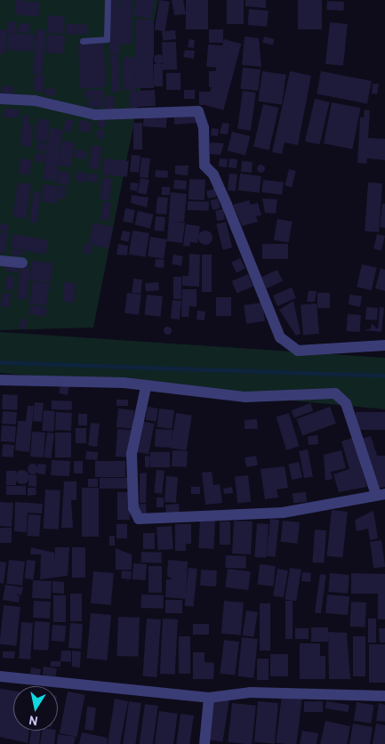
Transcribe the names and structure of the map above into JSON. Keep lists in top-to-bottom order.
{
  "north": "bottom"
}
